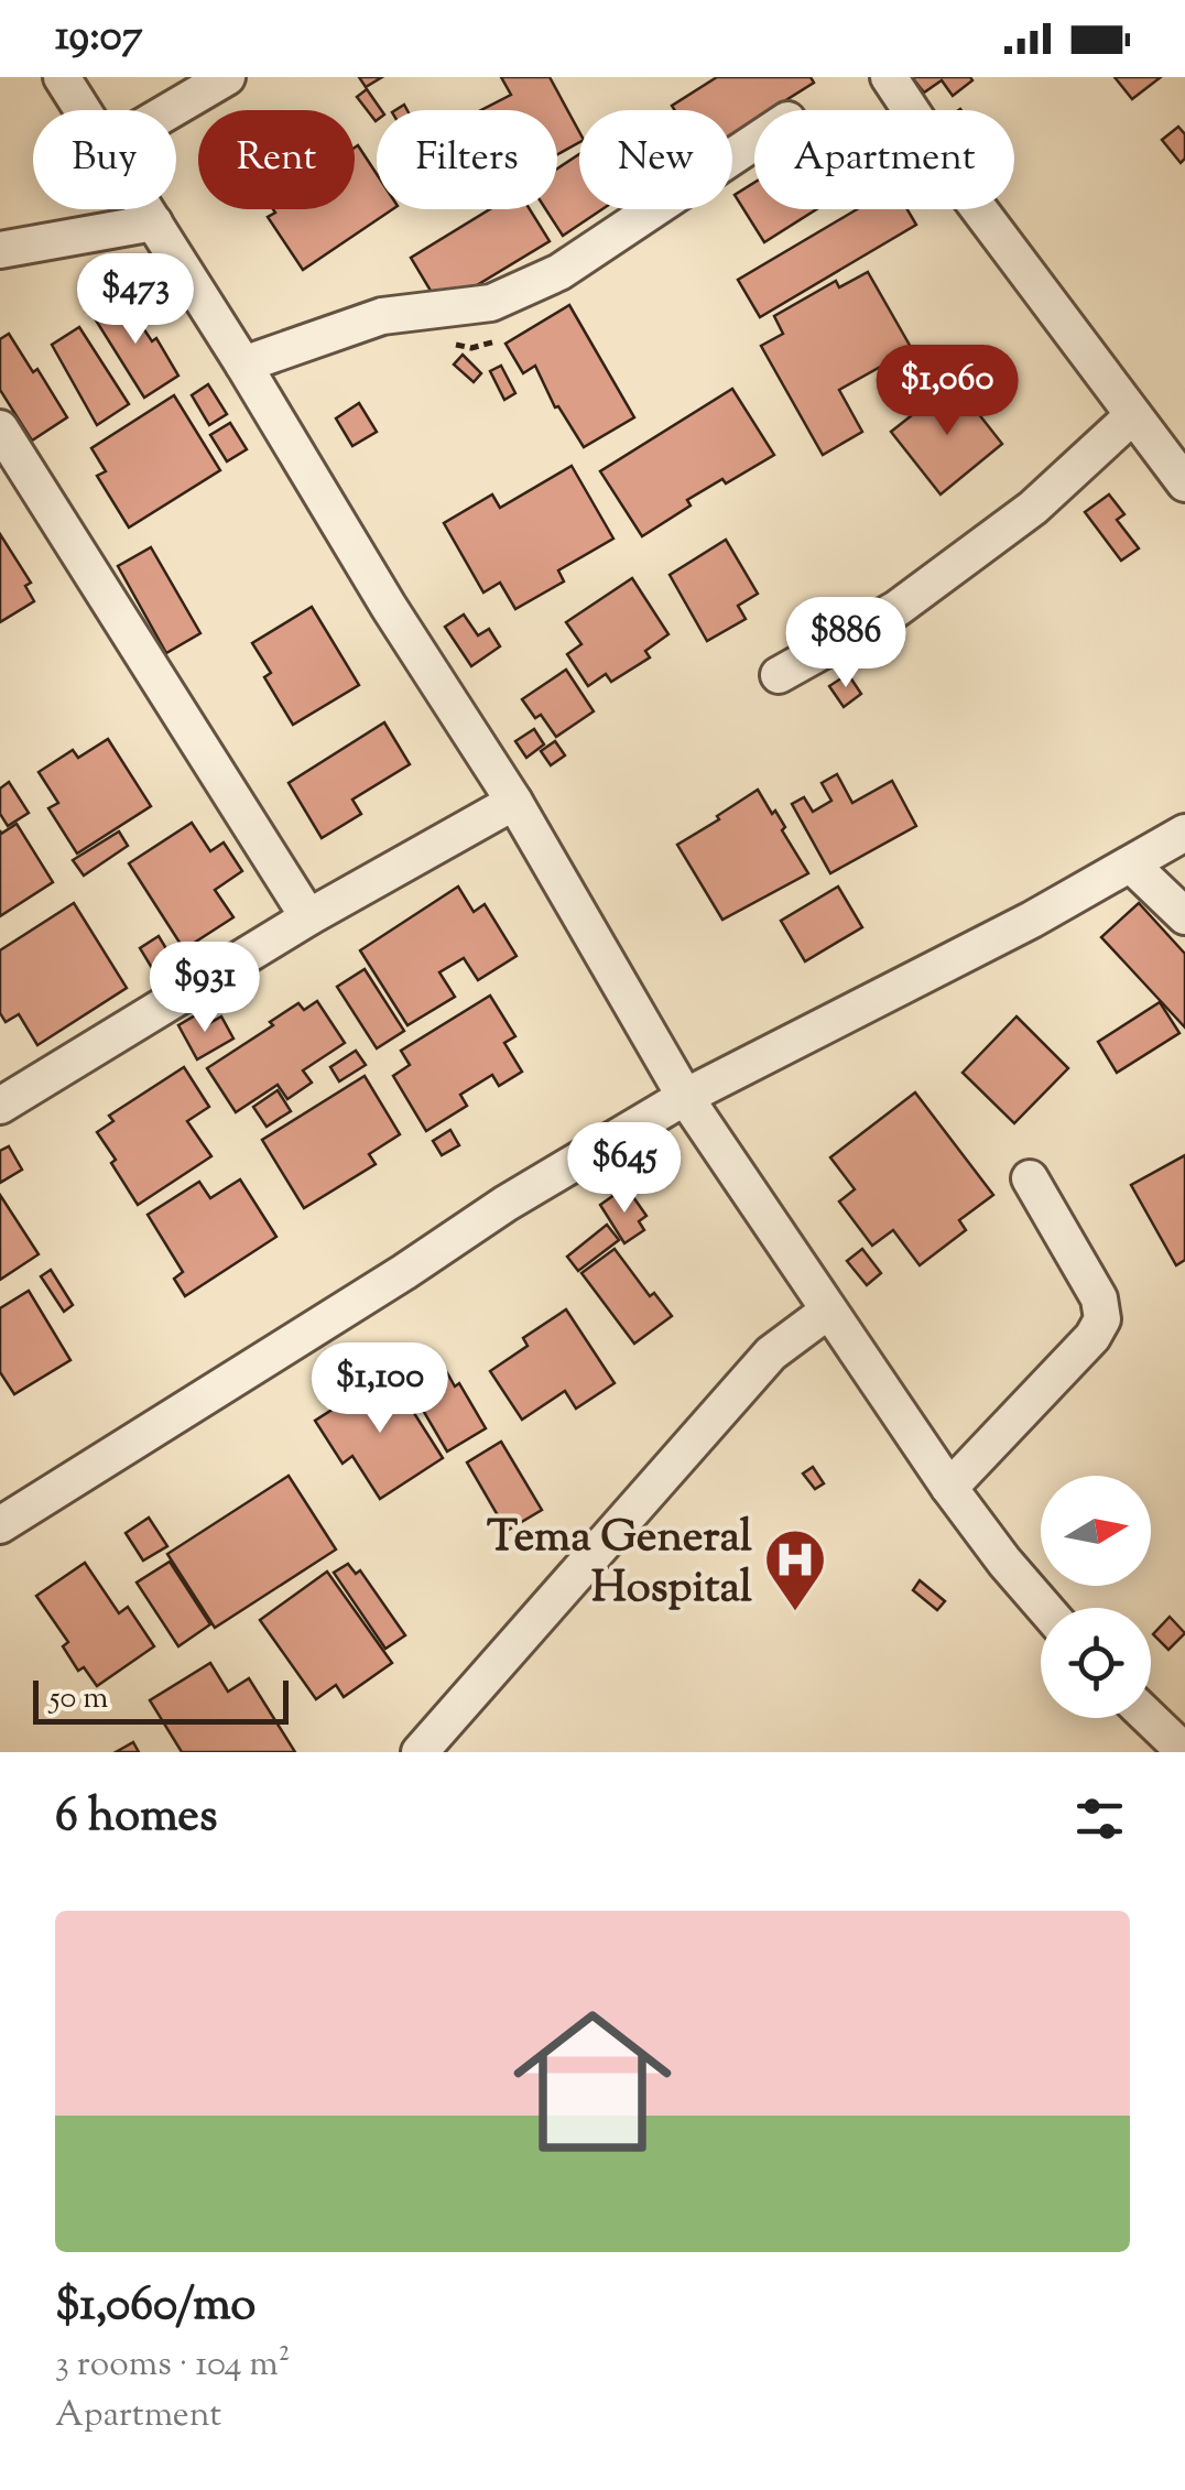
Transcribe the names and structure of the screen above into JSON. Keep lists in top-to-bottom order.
{
  "places": {
    "hospital": ["Tema General Hospital"]
  },
  "scale_bar": "50 m",
  "north": "right",
  "page": {
    "status": "19:07",
    "chip": [
      "Buy",
      "Rent",
      "Filters",
      "New",
      "Apartment"
    ],
    "price": [
      "$473",
      "$1,060",
      "$886",
      "$931",
      "$645",
      "$1,100"
    ],
    "scale": "50 m",
    "heading": "6 homes",
    "list": [
      {
        "name": "$1,060/mo",
        "note": "3 rooms · 104 m² · Apartment"
      }
    ]
  }
}
